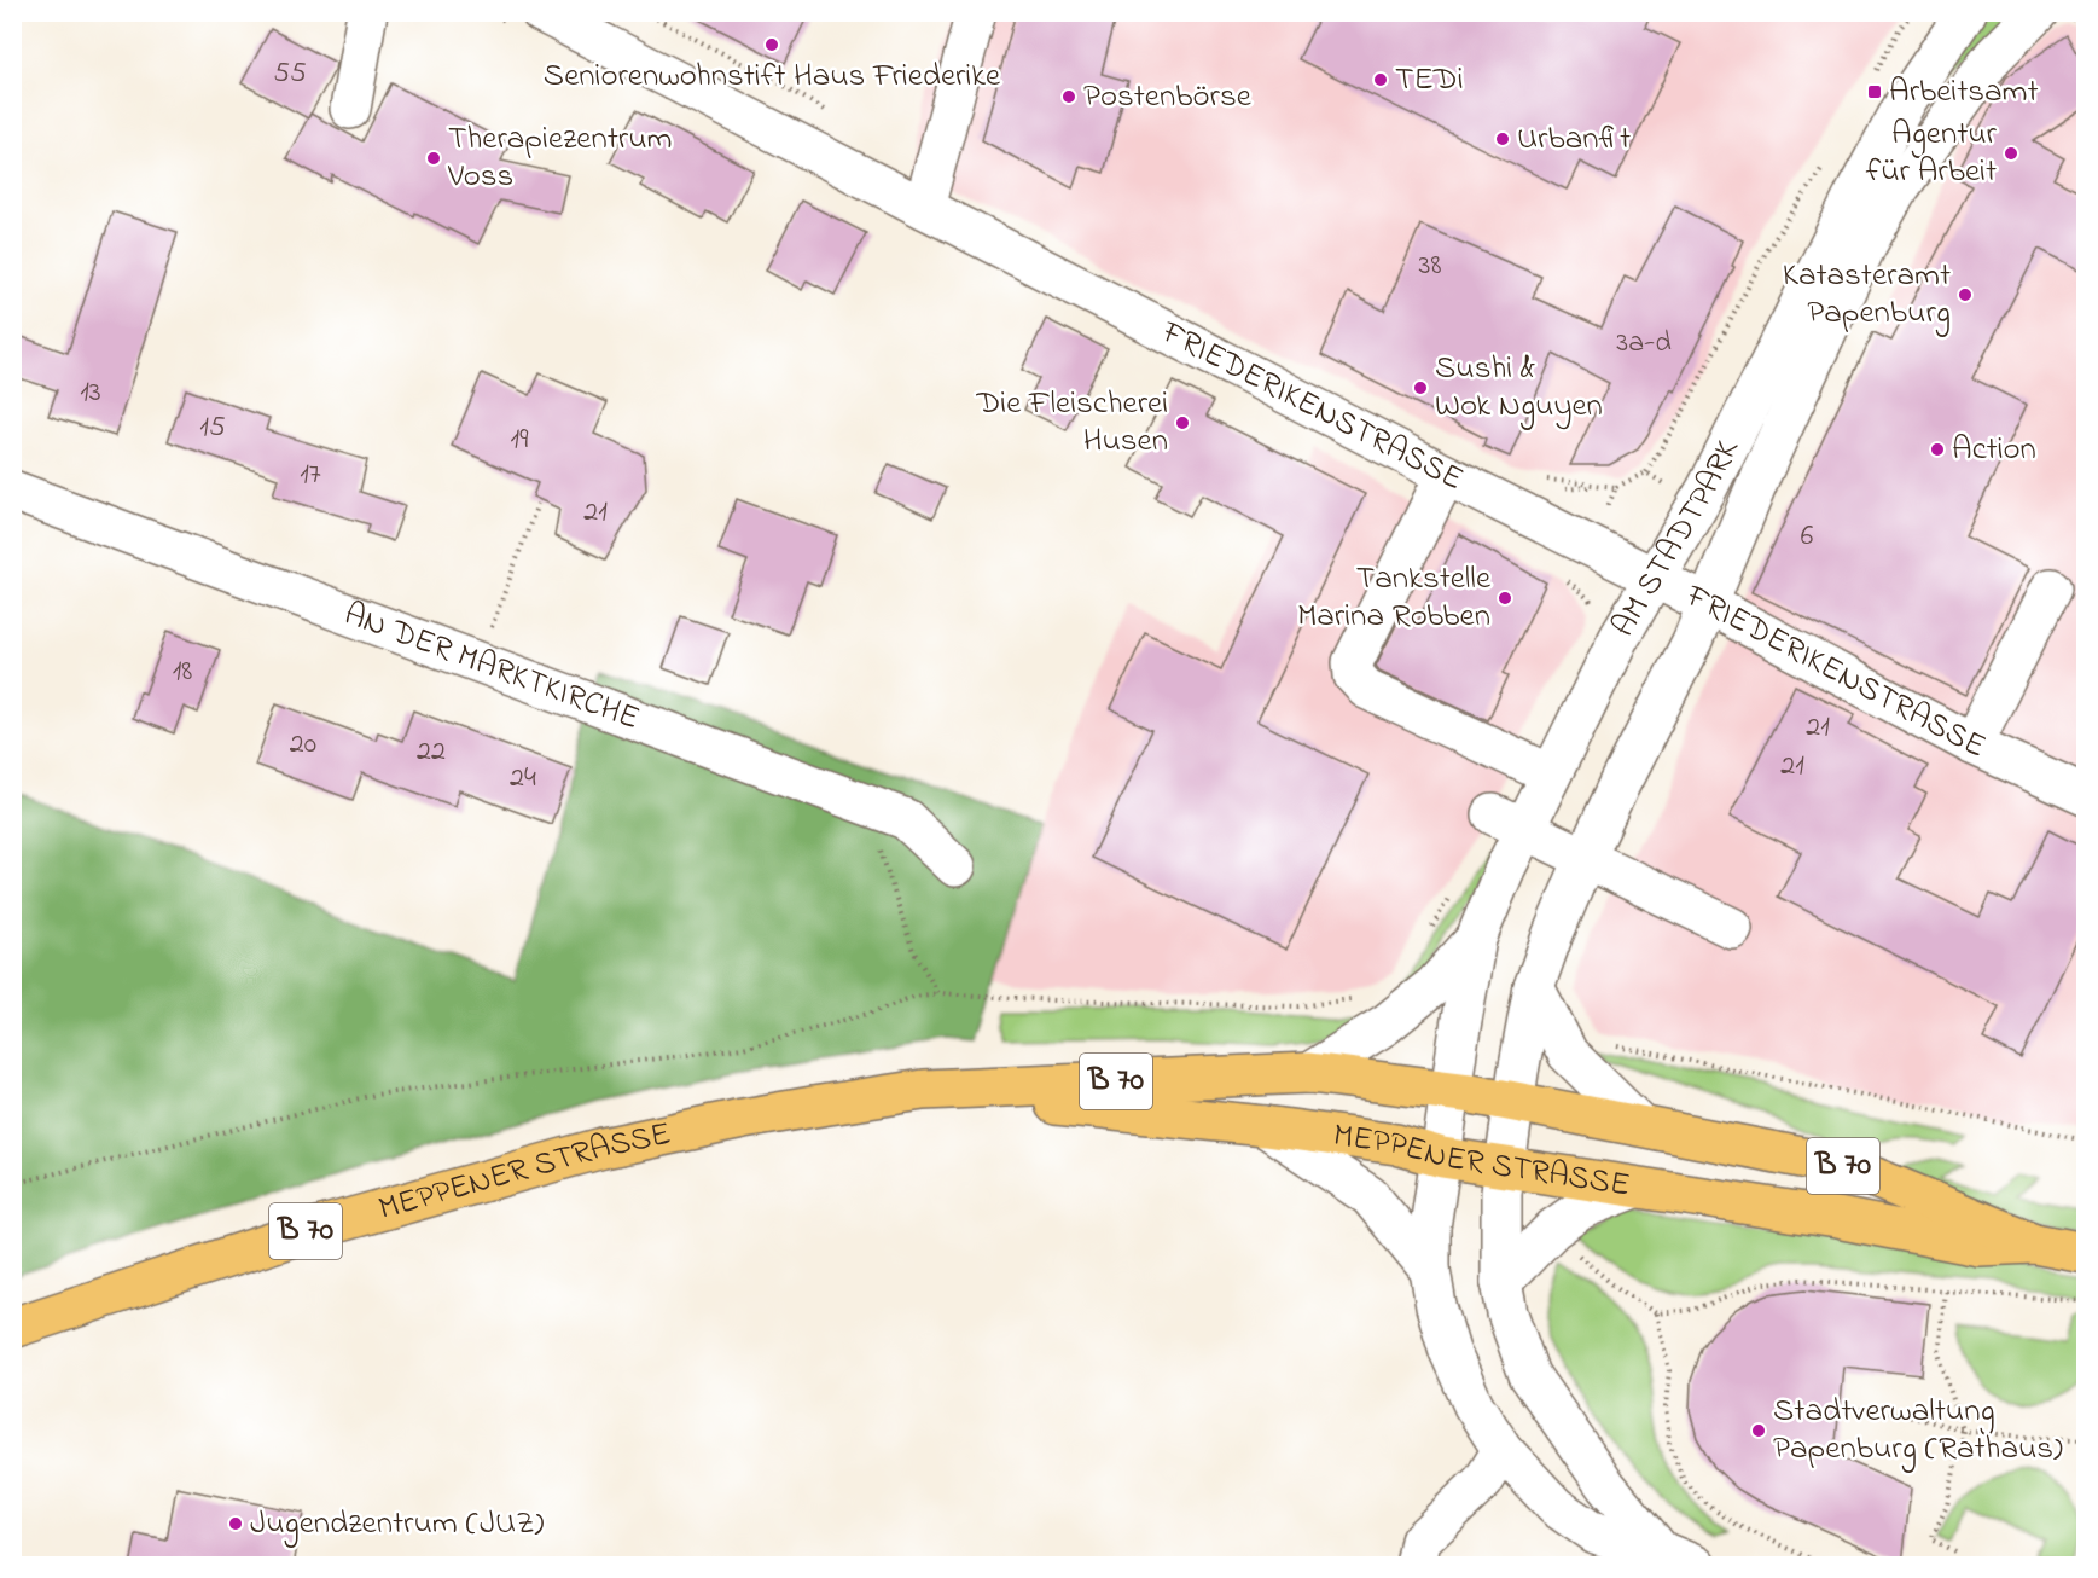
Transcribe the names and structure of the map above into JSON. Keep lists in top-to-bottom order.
{
  "streets": {
    "main road": ["B 70", "MEPPENER STRASSE"],
    "street": ["FRIEDERIKENSTRASSE", "AM STADTPARK", "AN DER MARKTKIRCHE"]
  },
  "crossings": [
    ["FRIEDERIKENSTRASSE", "AM STADTPARK"],
    ["AM STADTPARK", "B 70"],
    ["AM STADTPARK", "MEPPENER STRASSE"],
    ["B 70", "MEPPENER STRASSE"]
  ],
  "places": {
    "other": [
      "Seniorenwohnstift Haus Friederike",
      "TEDi",
      "Postenbörse",
      "Urbanfit",
      "Agentur für Arbeit",
      "Therapiezentrum Voss",
      "Katasteramt Papenburg",
      "Sushi & Wok Nguyen",
      "Die Fleischerei Husen",
      "Action",
      "Tankstelle Marina Robben",
      "Stadtverwaltung Papenburg (Rathaus)",
      "Jugendzentrum (JUZ)"
    ],
    "transit": ["Arbeitsamt"]
  },
  "house_numbers": [
    "55",
    "38",
    "3a-d",
    "13",
    "15",
    "19",
    "17",
    "21",
    "6",
    "18",
    "21",
    "20",
    "22",
    "21",
    "24"
  ]
}
